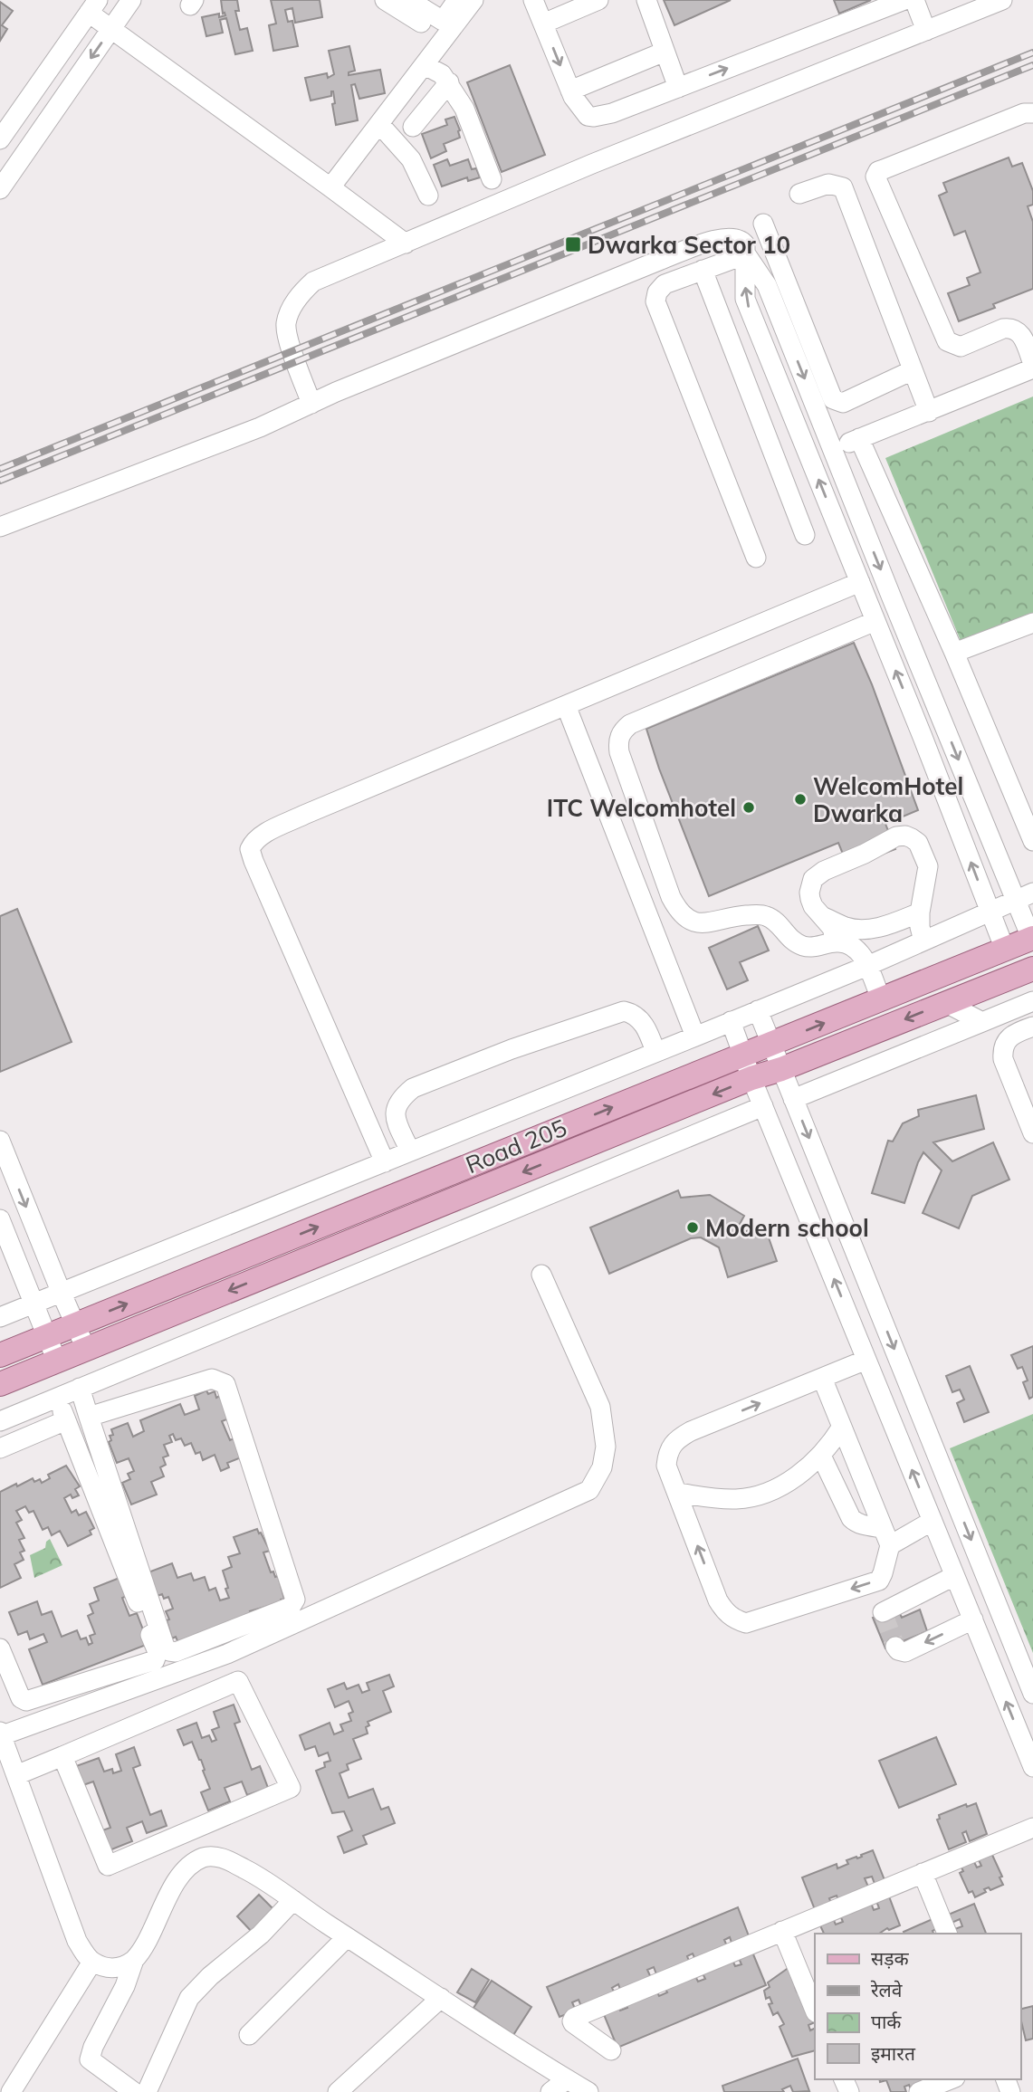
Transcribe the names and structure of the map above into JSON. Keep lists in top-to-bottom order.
{
  "streets": {
    "main road": ["Road 205"]
  },
  "places": {
    "transit": ["Dwarka Sector 10"],
    "other": ["WelcomHotel Dwarka", "ITC Welcomhotel", "Modern school"]
  },
  "legend": [
    "सड़क",
    "रेलवे",
    "पार्क",
    "इमारत"
  ]
}
